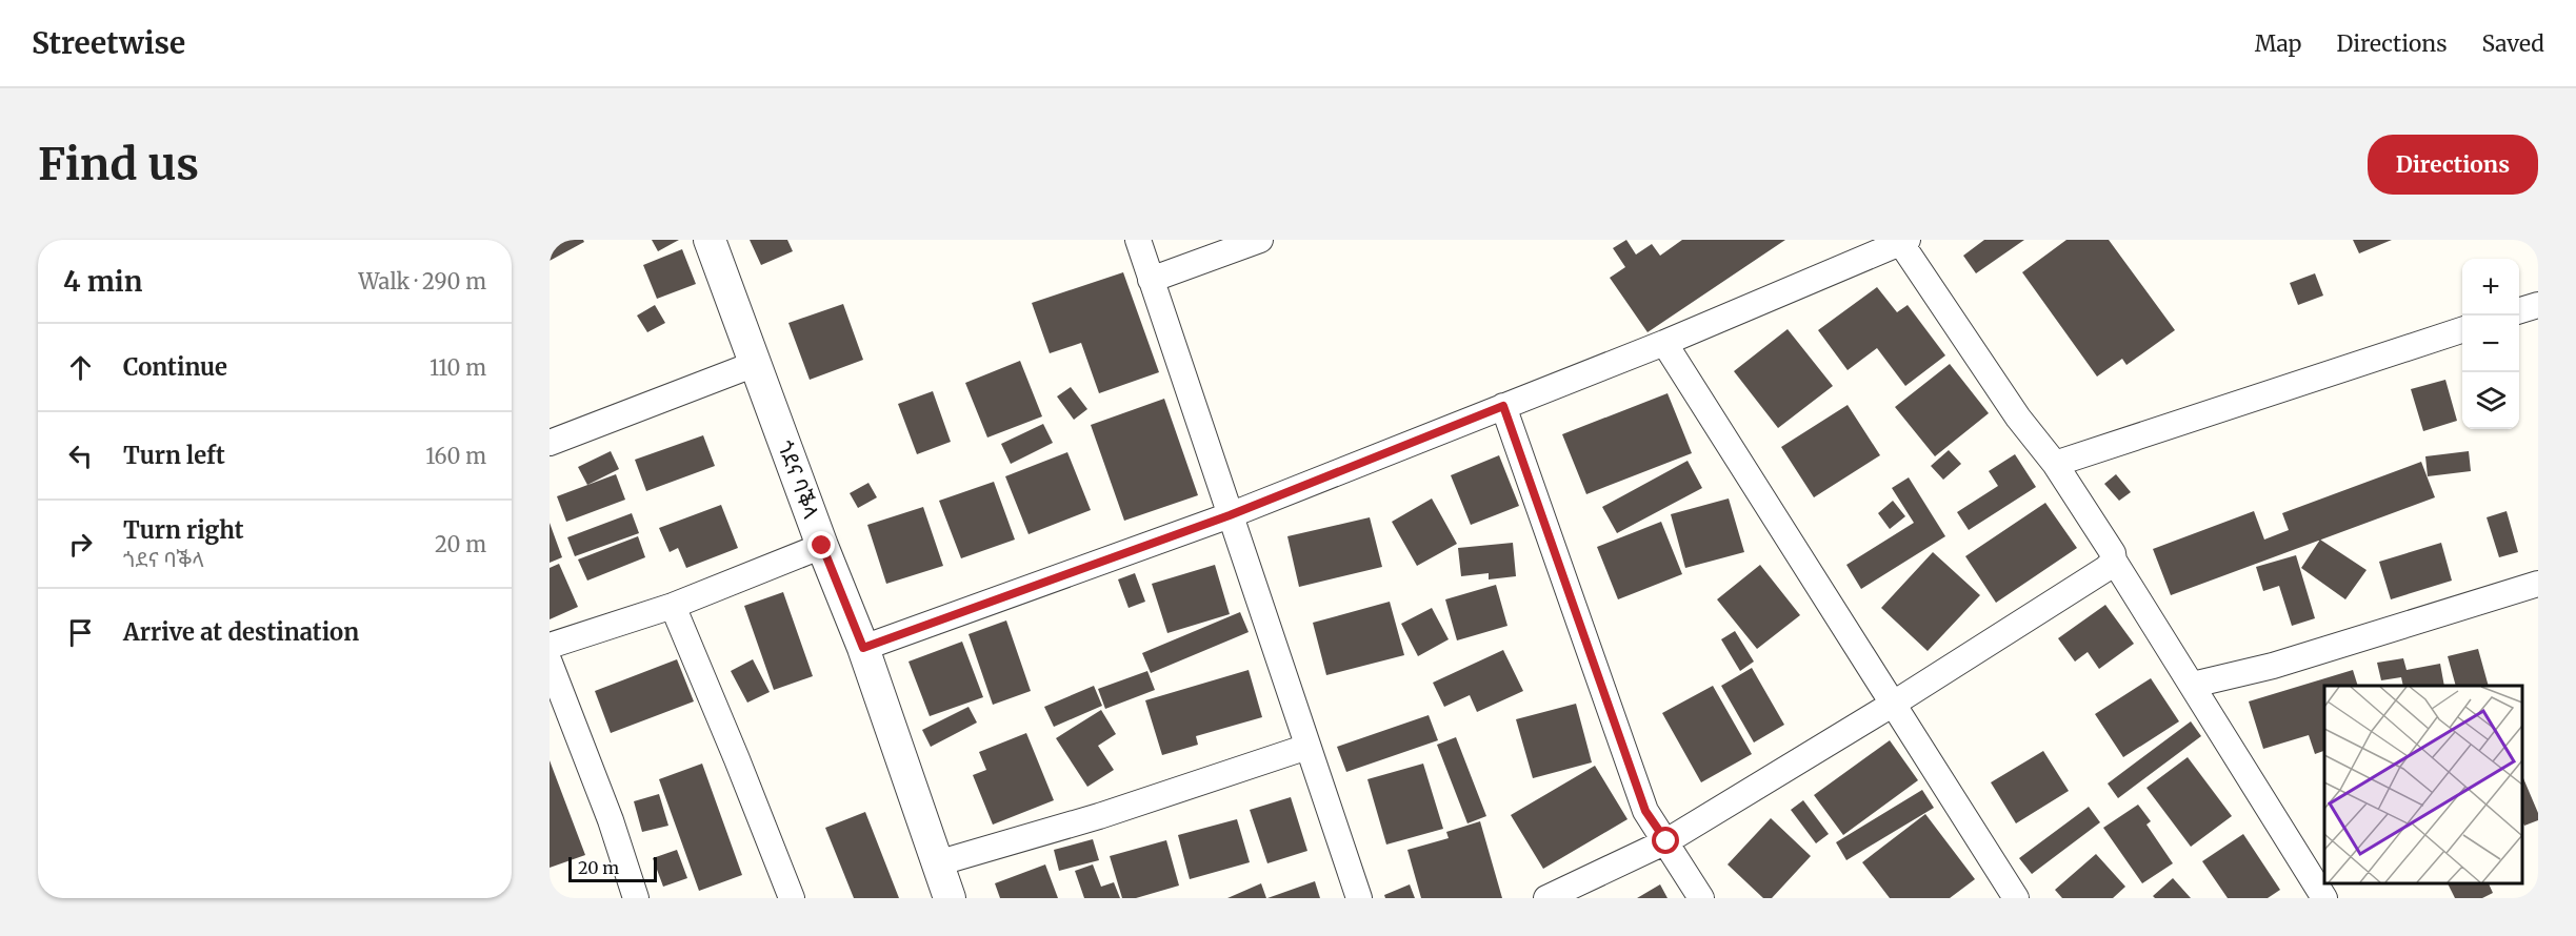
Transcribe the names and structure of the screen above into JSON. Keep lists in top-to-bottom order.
{
  "streets": {
    "street": ["ጎደና ባቕላ"]
  },
  "scale_bar": "20 m",
  "page": {
    "header": "Streetwise",
    "nav": ["Map", "Directions", "Saved"],
    "buttons": "Directions",
    "title": "Find us",
    "heading": ["4 min", "Walk · 290 m"],
    "map_buttons": ["+", "−"],
    "list": [
      ["Continue", "110 m"],
      ["Turn left", "160 m"],
      ["Turn right", "ጎደና ባቕላ", "20 m"],
      "Arrive at destination"
    ],
    "scale": "20 m"
  }
}
